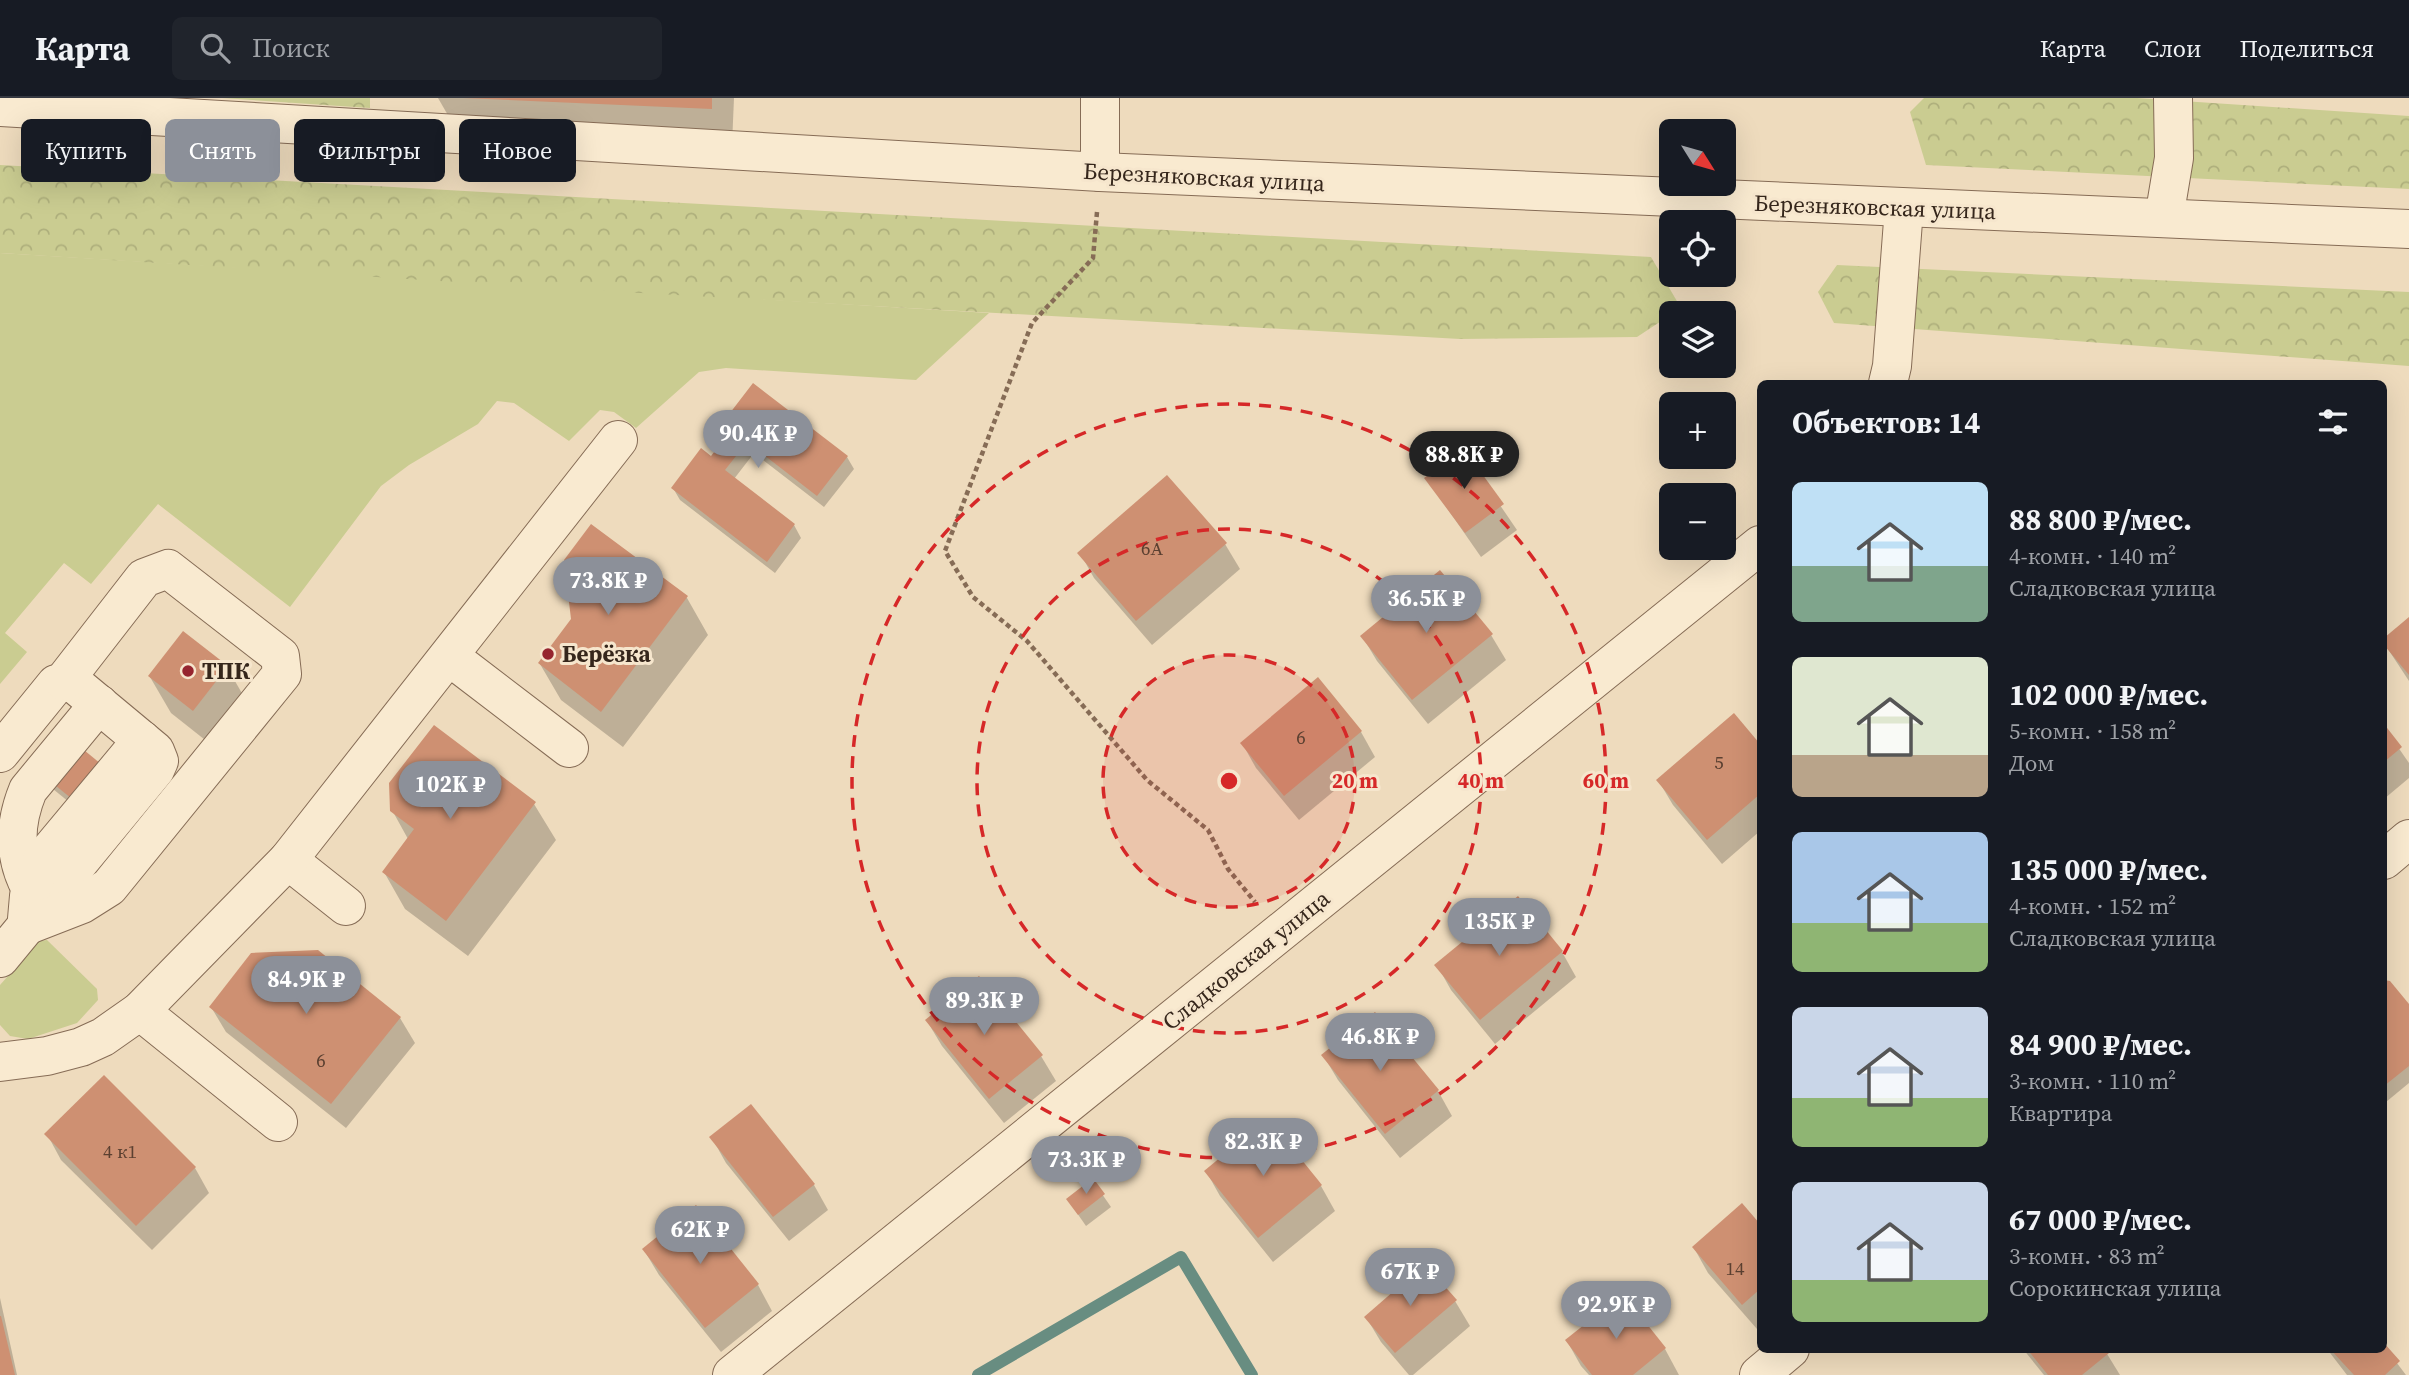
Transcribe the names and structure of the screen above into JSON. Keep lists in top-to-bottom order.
{
  "streets": {
    "street": ["Березняковская улица", "Сладковская улица"]
  },
  "places": ["Берёзка", "ТПК"],
  "house_numbers": [
    "6А",
    "6",
    "5",
    "6",
    "4 к1",
    "14"
  ],
  "north": "bottom right",
  "page": {
    "header": "Карта",
    "search": "Поиск",
    "nav": ["Карта", "Слои", "Поделиться"],
    "map_buttons": ["+", "−"],
    "chip": [
      "Купить",
      "Снять",
      "Фильтры",
      "Новое"
    ],
    "heading": "Объектов: 14",
    "price": [
      "90.4K ₽",
      "88.8K ₽",
      "73.8K ₽",
      "36.5K ₽",
      "102K ₽",
      "135K ₽",
      "84.9K ₽",
      "89.3K ₽",
      "46.8K ₽",
      "82.3K ₽",
      "73.3K ₽",
      "62K ₽",
      "67K ₽",
      "92.9K ₽"
    ],
    "list": [
      {
        "name": "88 800 ₽/мес.",
        "note": "4-комн. · 140 m² · Сладковская улица"
      },
      {
        "name": "102 000 ₽/мес.",
        "note": "5-комн. · 158 m² · Дом"
      },
      {
        "name": "135 000 ₽/мес.",
        "note": "4-комн. · 152 m² · Сладковская улица"
      },
      {
        "name": "84 900 ₽/мес.",
        "note": "3-комн. · 110 m² · Квартира"
      },
      {
        "name": "67 000 ₽/мес.",
        "note": "3-комн. · 83 m² · Сорокинская улица"
      }
    ]
  },
  "rings": ["20 m", "40 m", "60 m"]
}
